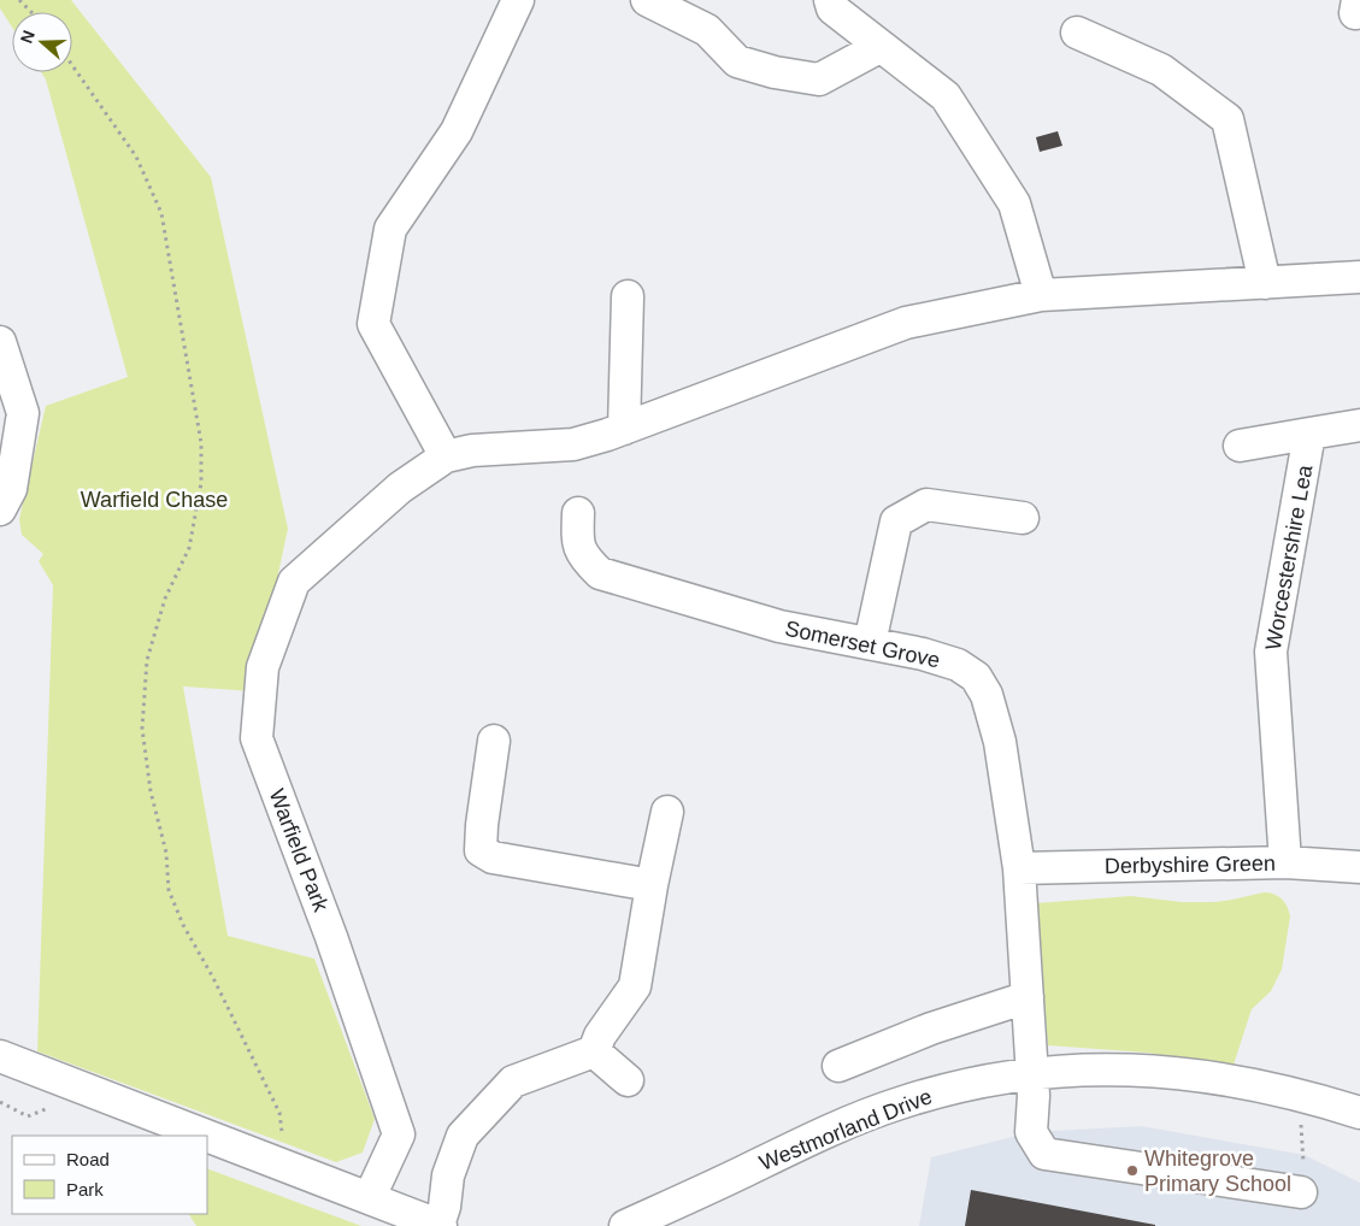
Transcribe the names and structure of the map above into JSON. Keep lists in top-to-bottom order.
{
  "streets": {
    "street": [
      "Worcestershire Lea",
      "Somerset Grove",
      "Warfield Park",
      "Derbyshire Green",
      "Westmorland Drive"
    ]
  },
  "crossings": [
    ["Worcestershire Lea", "Derbyshire Green"],
    ["Somerset Grove", "Derbyshire Green"],
    ["Somerset Grove", "Westmorland Drive"]
  ],
  "parks": ["Warfield Chase"],
  "places": ["Whitegrove Primary School"],
  "legend": ["Road", "Park"],
  "north": "left"
}
